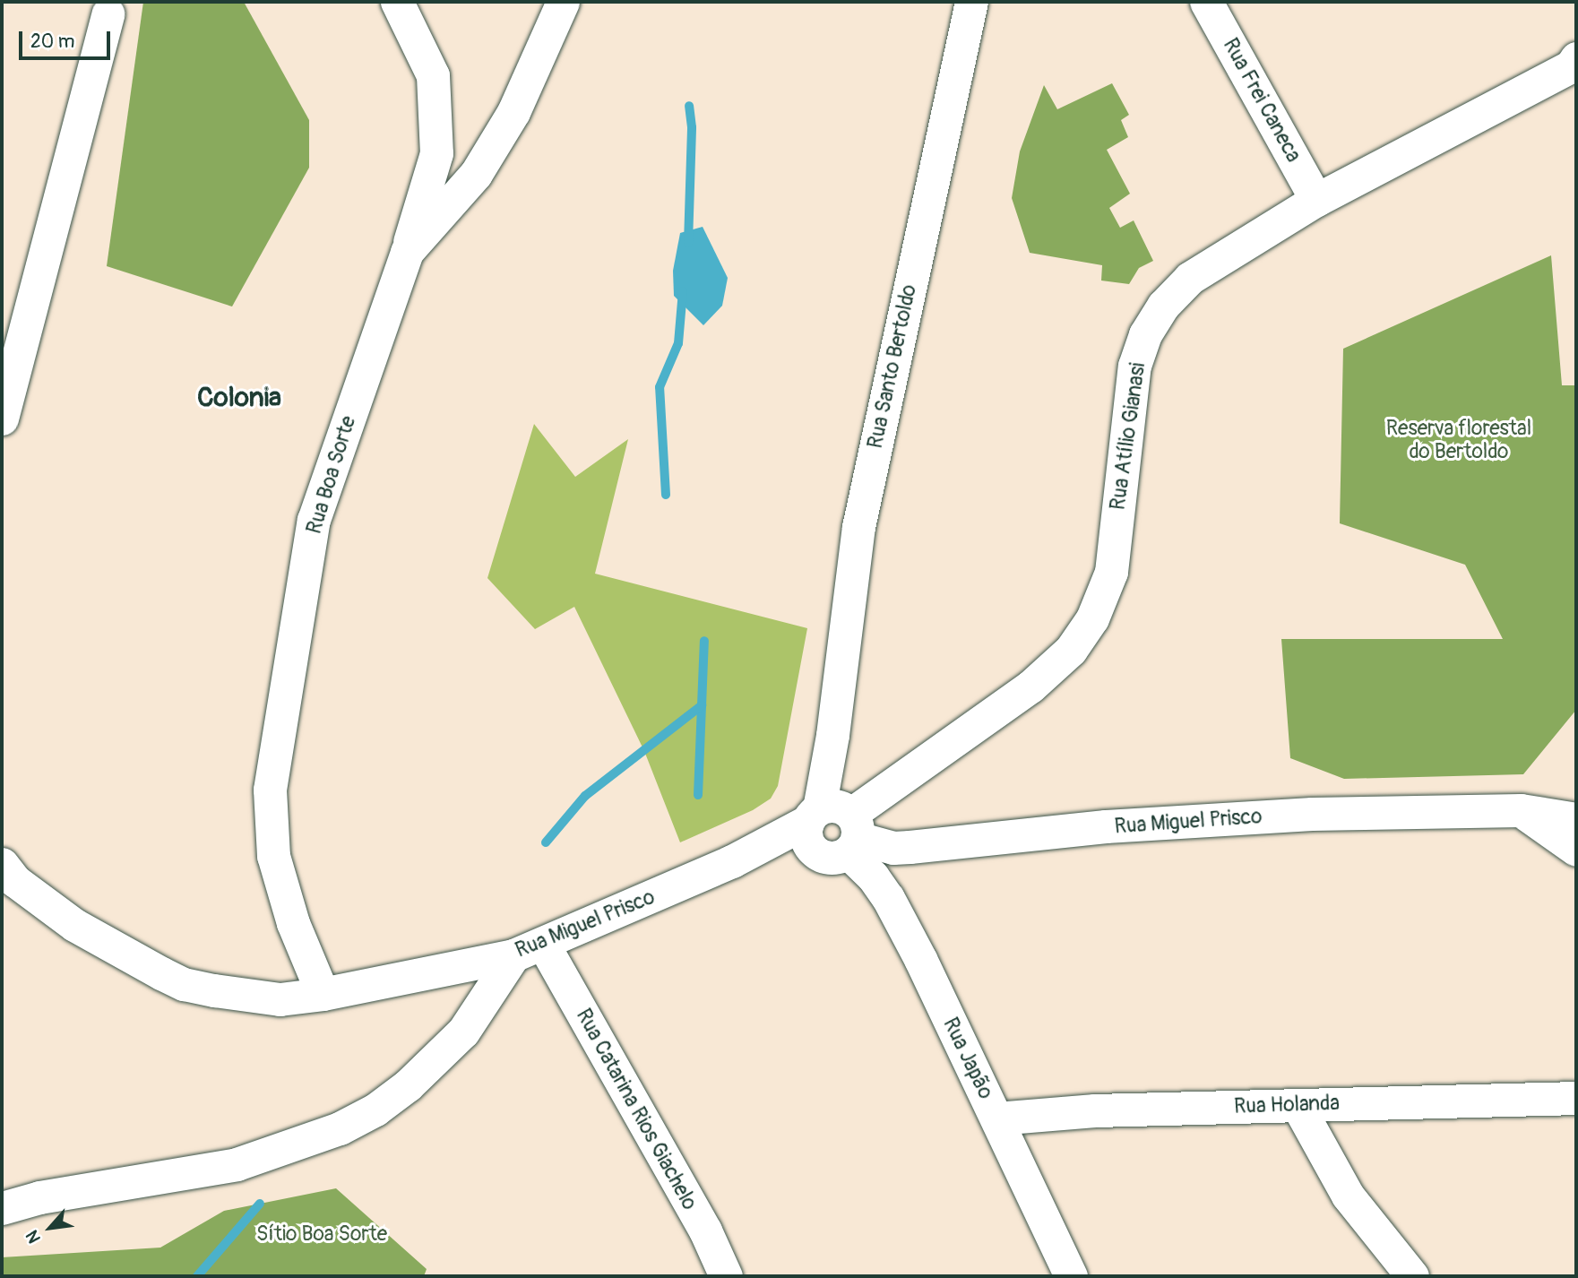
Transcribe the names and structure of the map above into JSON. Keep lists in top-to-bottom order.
{
  "streets": {
    "street": [
      "Rua Frei Caneca",
      "Rua Santo Bertoldo",
      "Rua Atílio Gianasi",
      "Rua Boa Sorte",
      "Rua Miguel Prisco",
      "Rua Japão",
      "Rua Holanda",
      "Rua Catarina Rios Giachelo"
    ]
  },
  "crossings": [
    ["Rua Frei Caneca", "Rua Atílio Gianasi"],
    ["Rua Santo Bertoldo", "Rua Atílio Gianasi"],
    ["Rua Santo Bertoldo", "Rua Miguel Prisco"],
    ["Rua Santo Bertoldo", "Rua Japão"],
    ["Rua Atílio Gianasi", "Rua Miguel Prisco"],
    ["Rua Atílio Gianasi", "Rua Japão"],
    ["Rua Boa Sorte", "Rua Miguel Prisco"],
    ["Rua Miguel Prisco", "Rua Japão"],
    ["Rua Miguel Prisco", "Rua Catarina Rios Giachelo"],
    ["Rua Japão", "Rua Holanda"]
  ],
  "districts": ["Colonia"],
  "parks": ["Reserva florestal do Bertoldo", "Sítio Boa Sorte"],
  "scale_bar": "20 m",
  "north": "bottom left"
}
